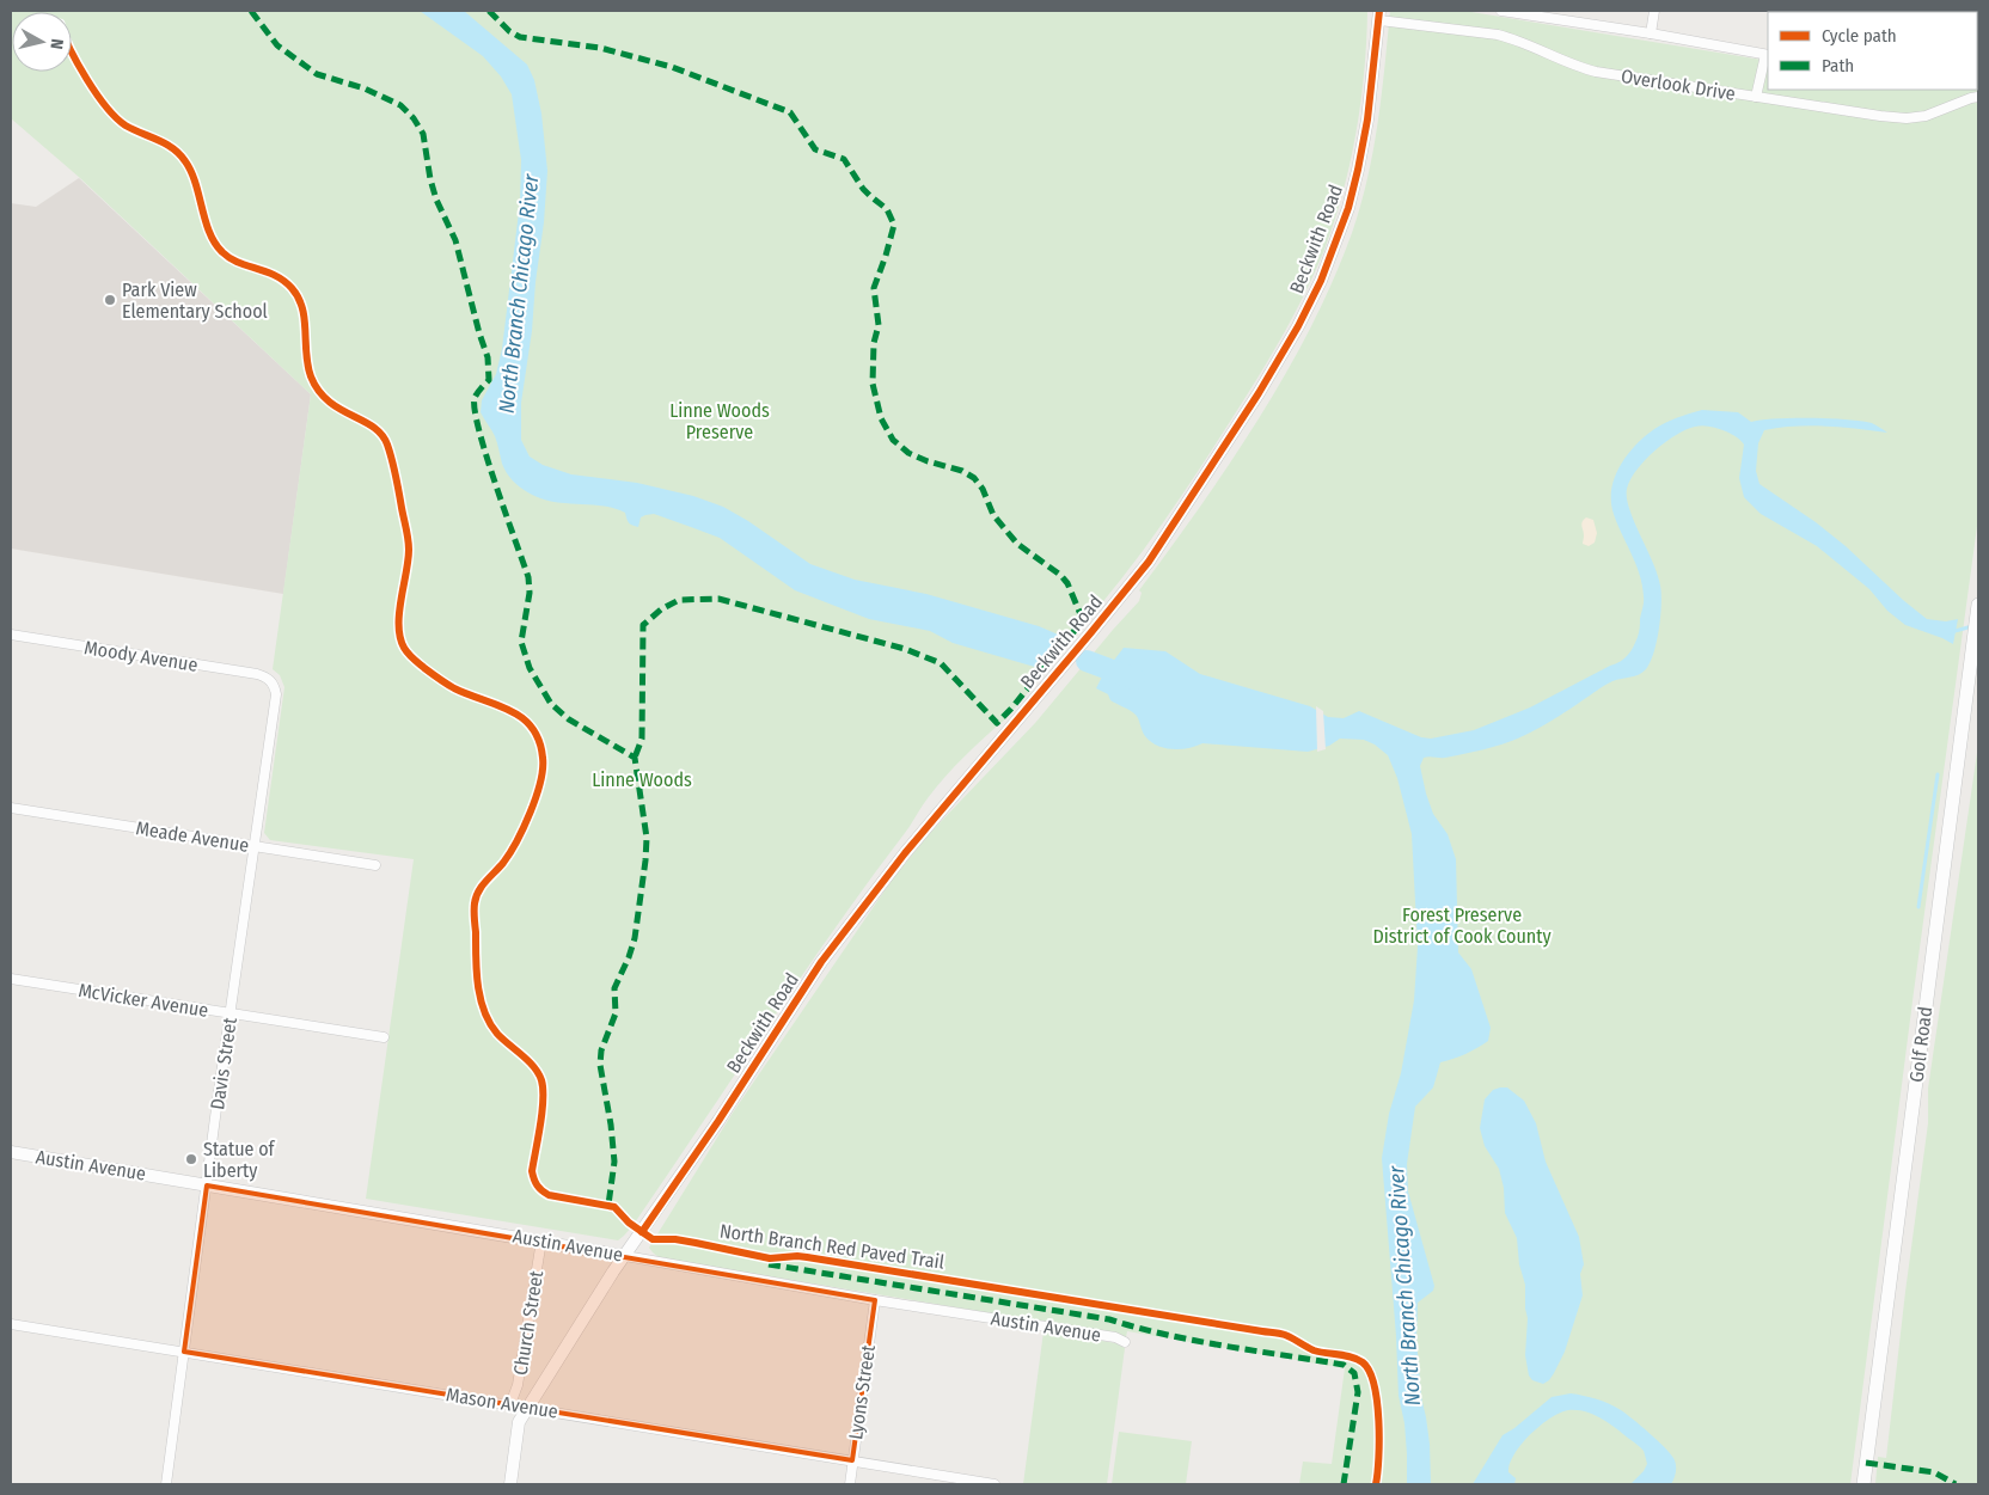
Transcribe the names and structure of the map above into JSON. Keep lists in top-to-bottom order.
{
  "streets": {
    "main road": ["Golf Road"],
    "street": [
      "Overlook Drive",
      "Beckwith Road",
      "Moody Avenue",
      "Meade Avenue",
      "McVicker Avenue",
      "Davis Street",
      "Austin Avenue",
      "Church Street",
      "Lyons Street",
      "Mason Avenue"
    ],
    "cycle path": ["North Branch Red Paved Trail"]
  },
  "crossings": [
    ["Overlook Drive", "Beckwith Road"],
    ["Beckwith Road", "Austin Avenue"],
    ["Beckwith Road", "Mason Avenue"],
    ["Moody Avenue", "Davis Street"],
    ["Meade Avenue", "Davis Street"],
    ["McVicker Avenue", "Davis Street"],
    ["Davis Street", "Austin Avenue"],
    ["Davis Street", "Mason Avenue"],
    ["Austin Avenue", "Church Street"],
    ["Austin Avenue", "Lyons Street"],
    ["Church Street", "Mason Avenue"],
    ["Lyons Street", "Mason Avenue"]
  ],
  "water": ["North Branch Chicago River"],
  "parks": ["Linne Woods Preserve", "Linne Woods", "Forest Preserve District of Cook County"],
  "places": ["Park View Elementary School", "Statue of Liberty"],
  "legend": ["Cycle path", "Path"],
  "north": "right"
}
